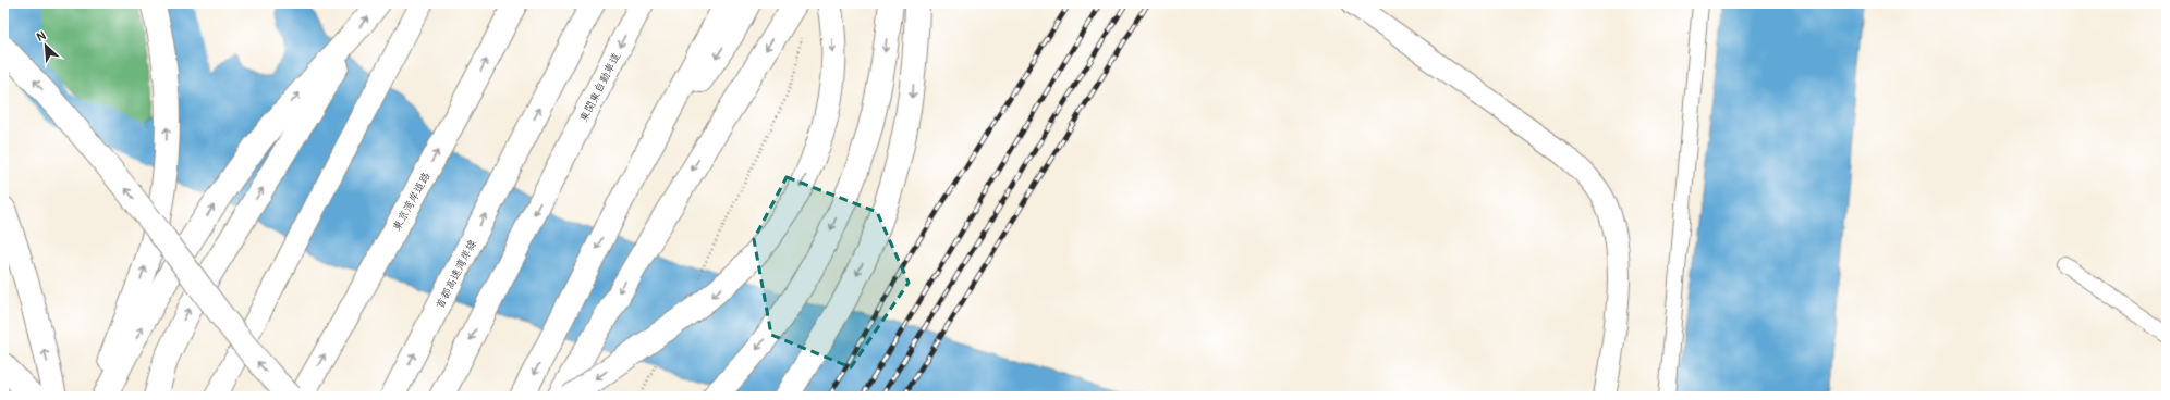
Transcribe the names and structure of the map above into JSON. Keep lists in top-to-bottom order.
{
  "streets": {
    "highway": ["東関東自動車道", "東京湾岸道路", "首都高速湾岸線"]
  },
  "north": "top left"
}
